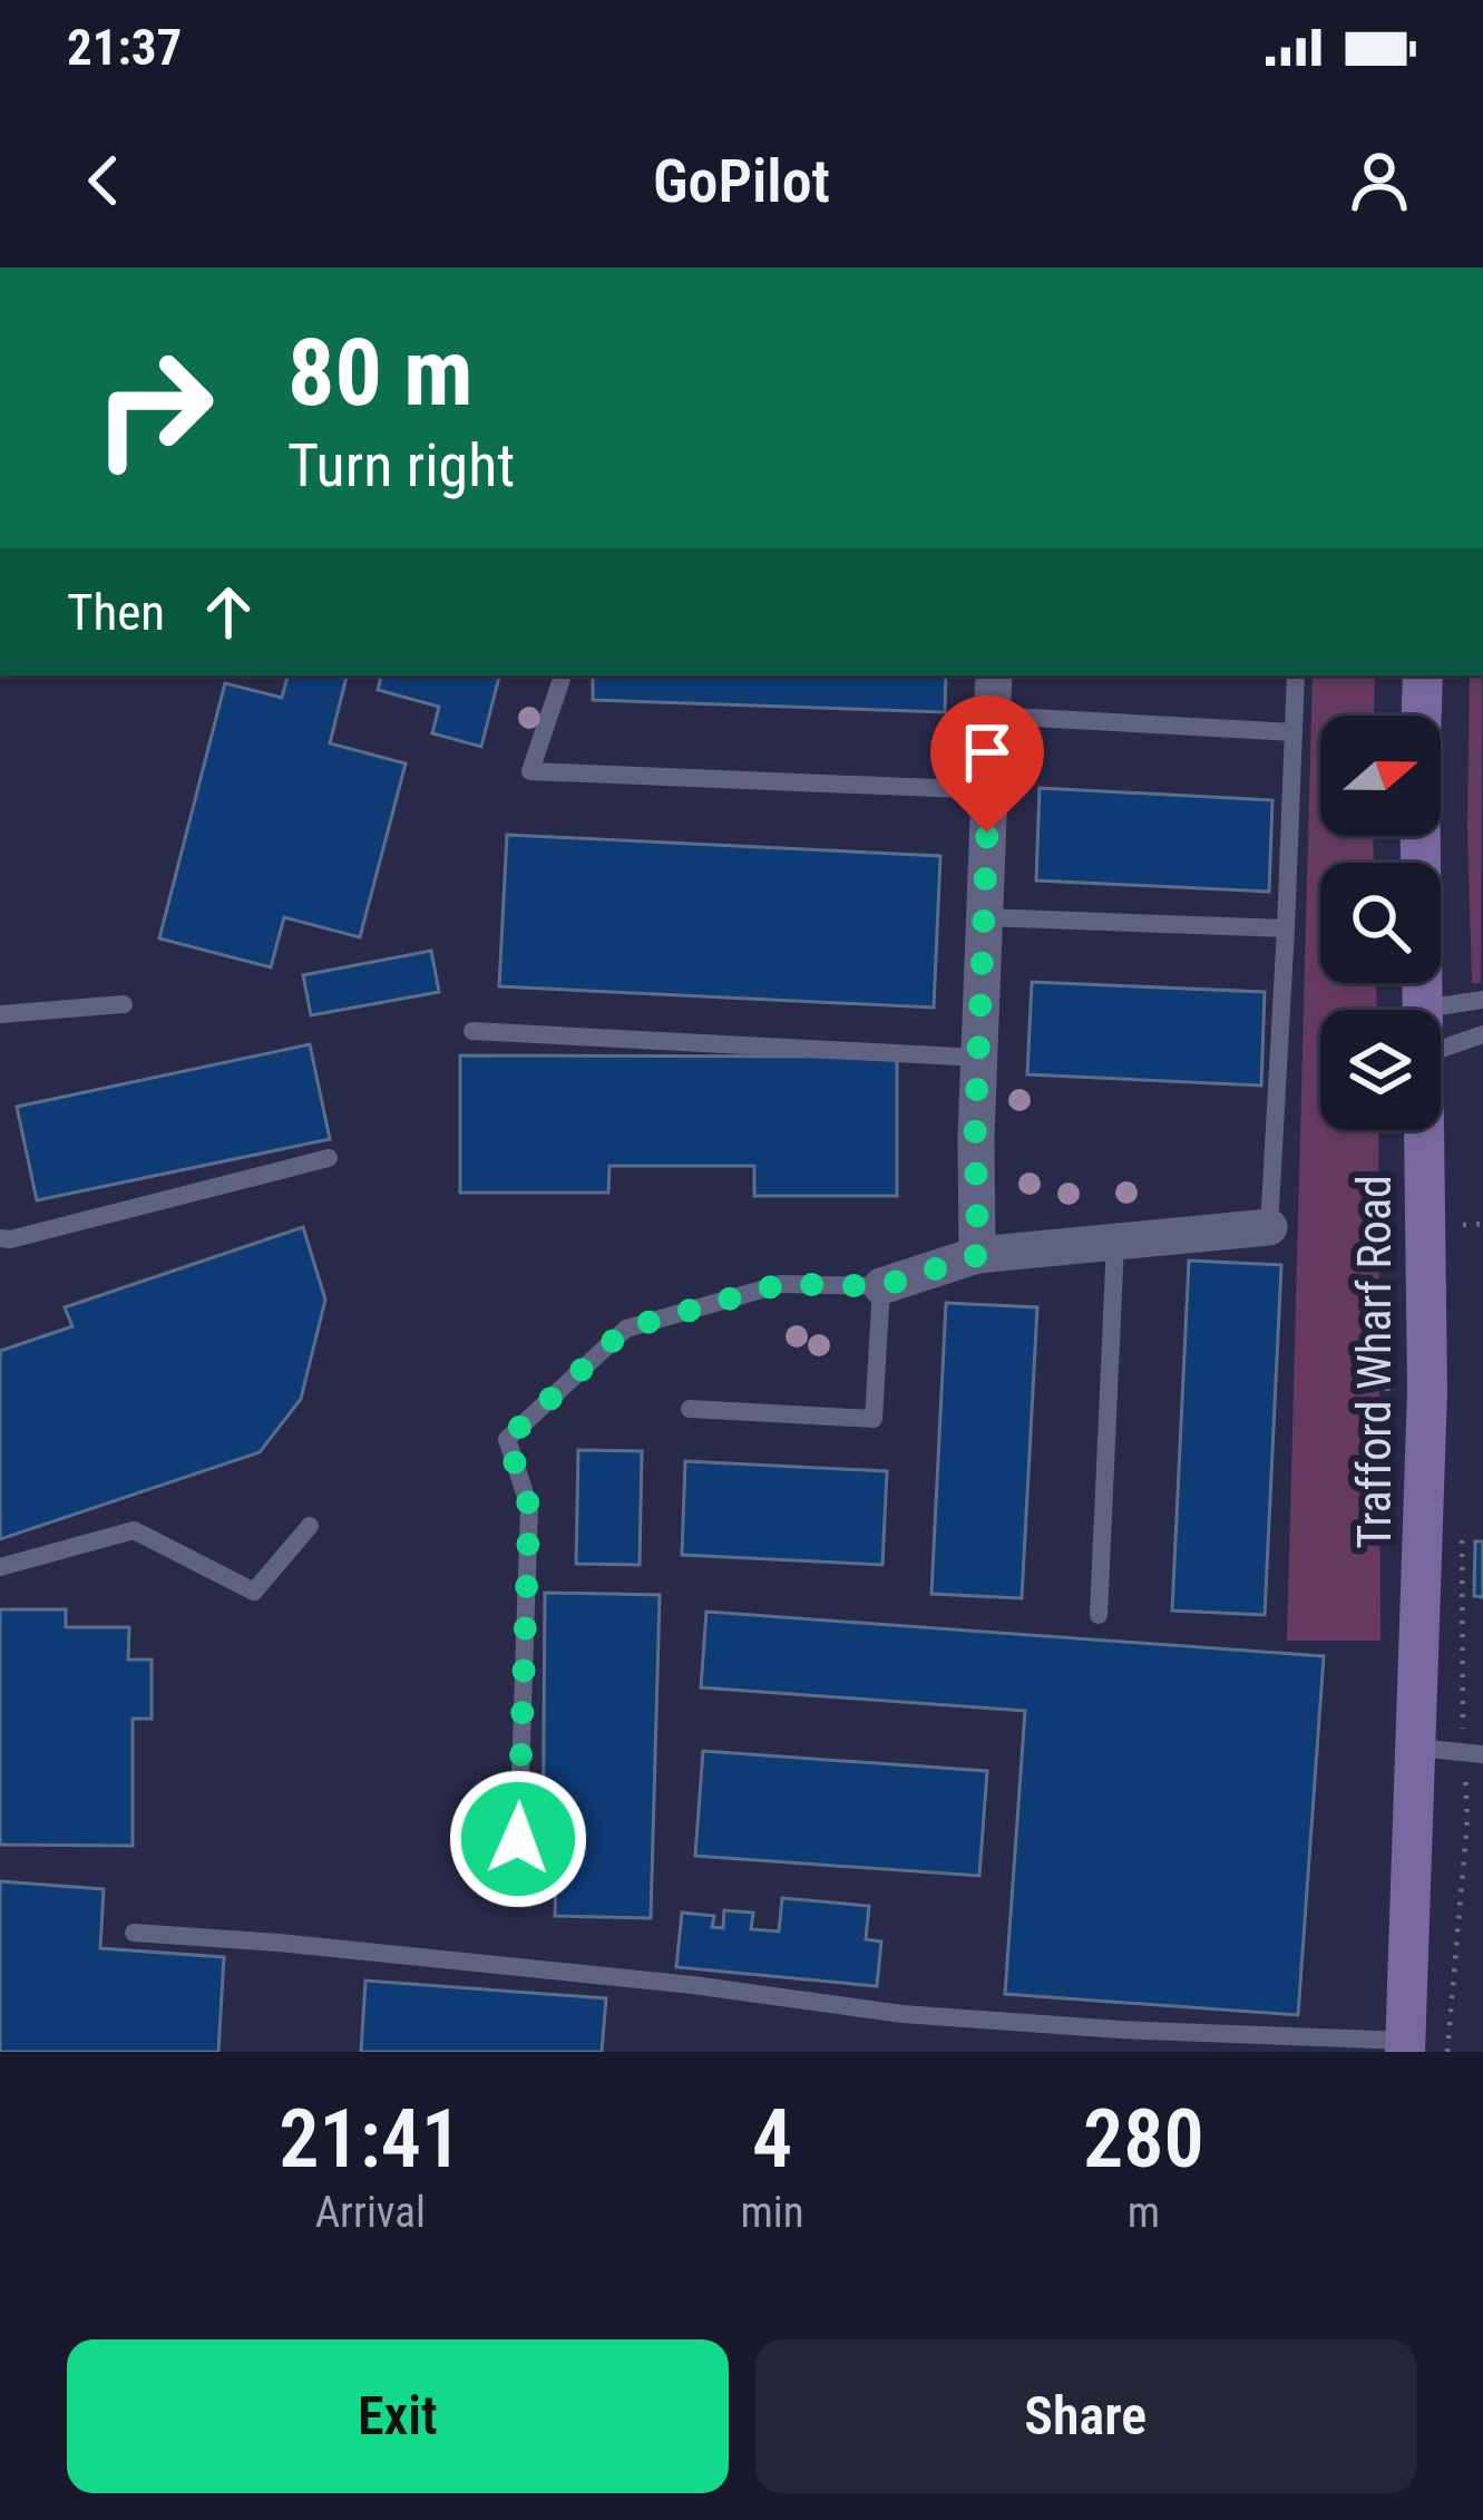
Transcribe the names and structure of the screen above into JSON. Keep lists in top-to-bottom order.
{
  "streets": {
    "street": ["Trafford Wharf Road"]
  },
  "north": "right",
  "page": {
    "status": "21:37",
    "header": "GoPilot",
    "turn": ["80 m", "Turn right"],
    "then": "Then",
    "eta": [
      "21:41",
      "Arrival",
      "4",
      "min",
      "280",
      "m"
    ],
    "buttons": ["Exit", "Share"]
  }
}
